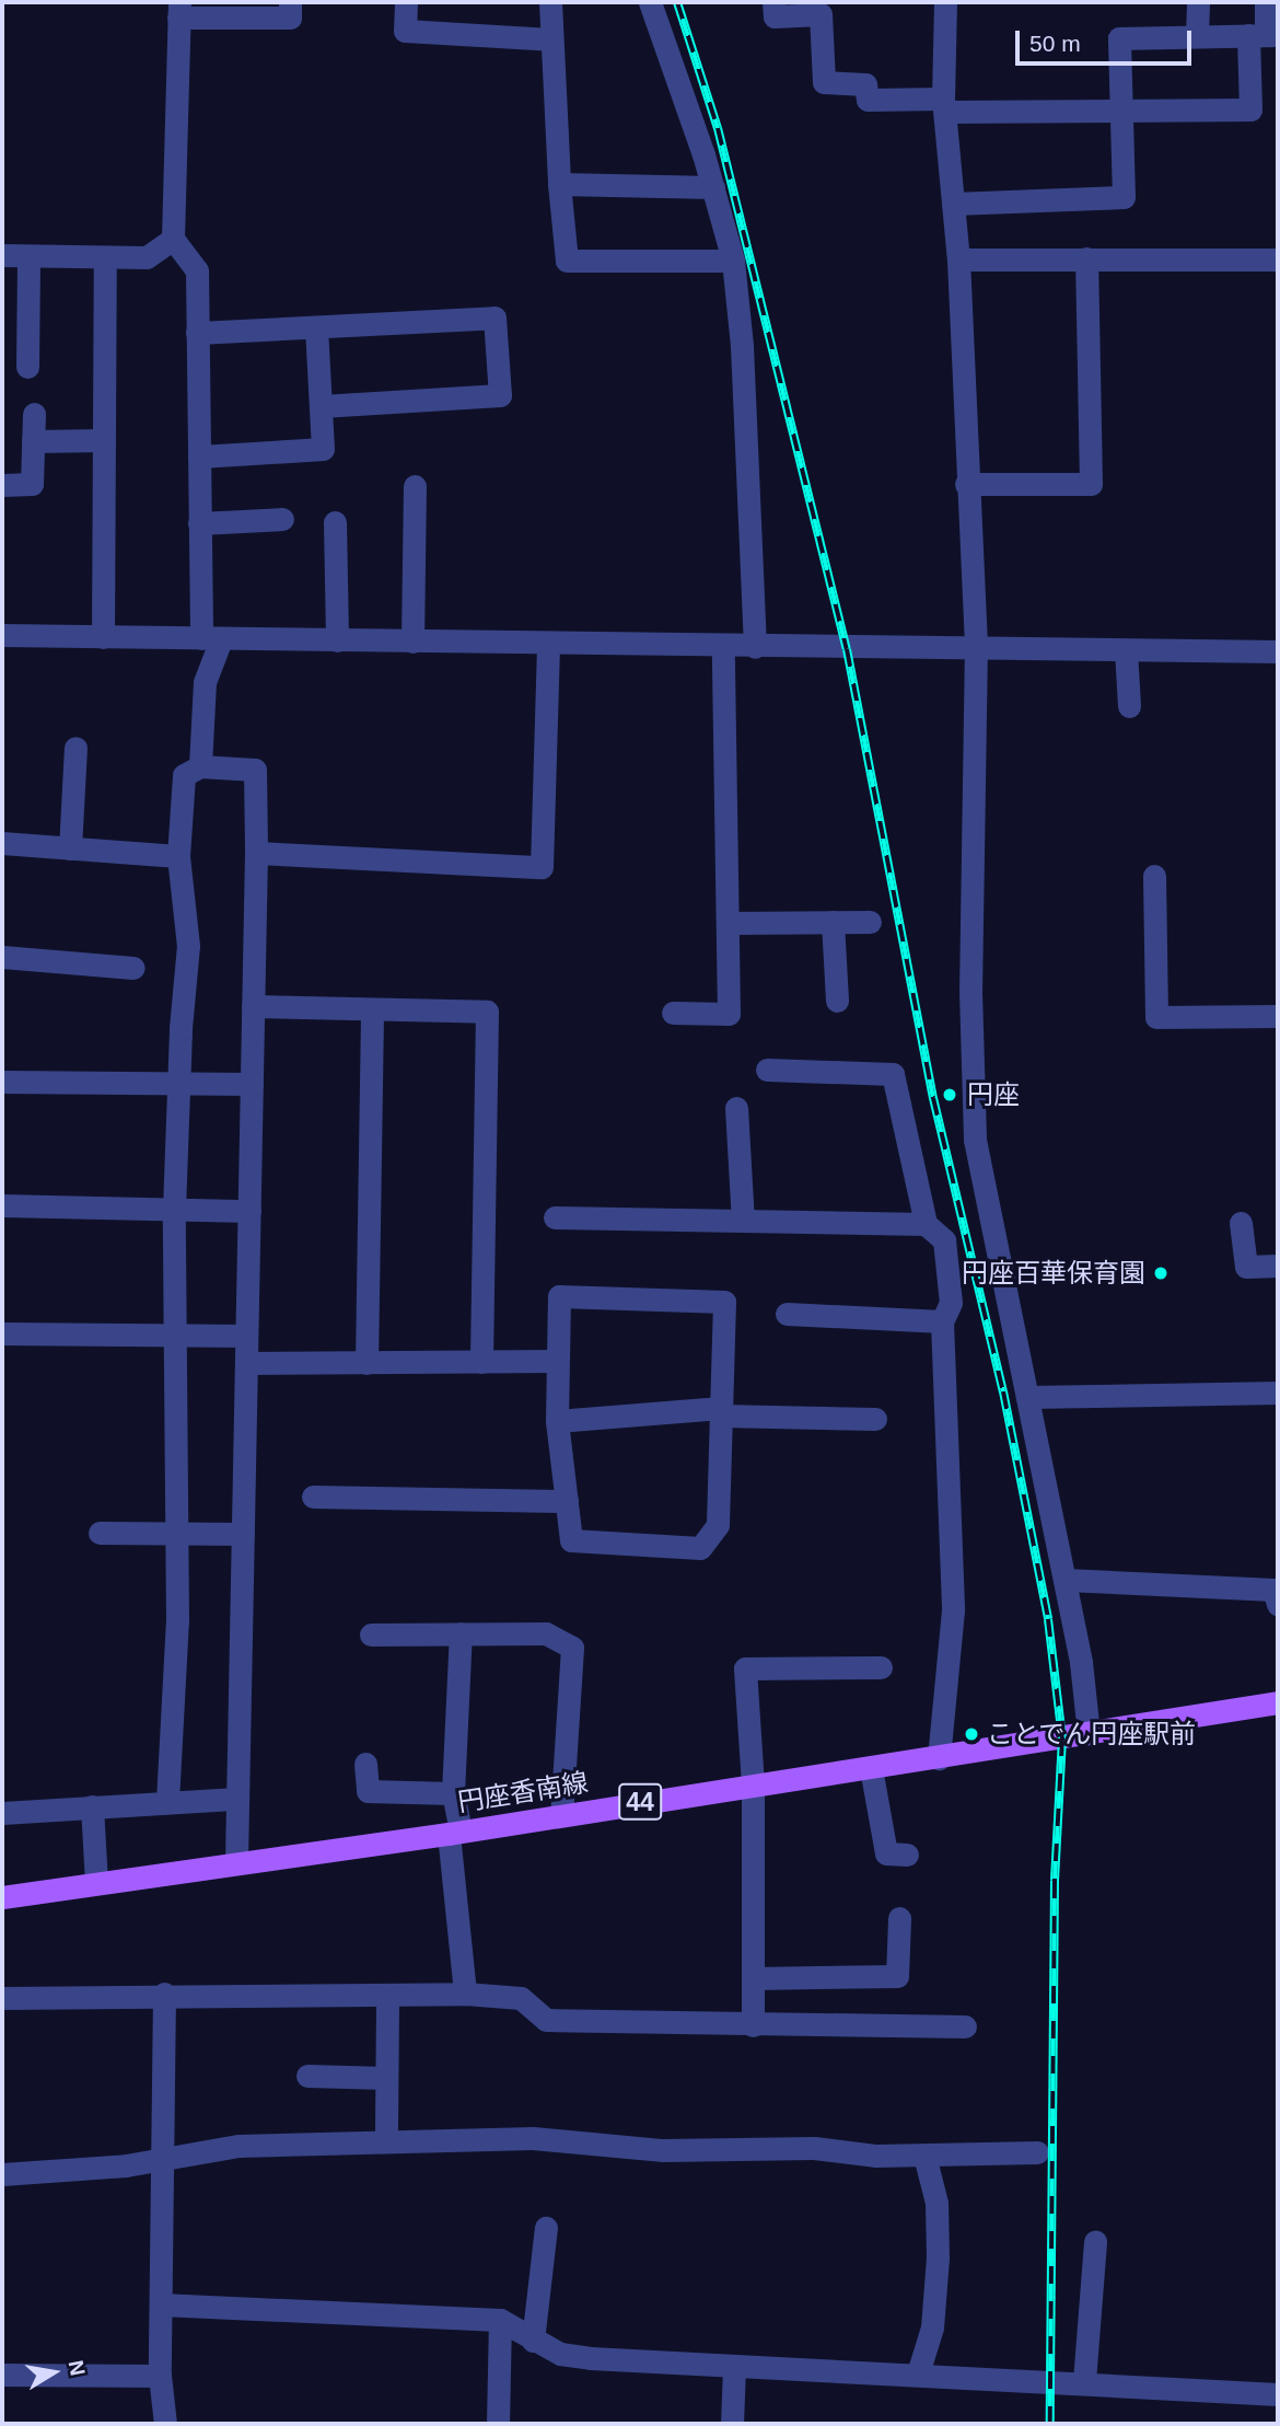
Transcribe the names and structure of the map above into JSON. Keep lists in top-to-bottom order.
{
  "streets": {
    "main road": ["円座香南線", "44"]
  },
  "places": ["円座", "円座百華保育園", "ことでん円座駅前"],
  "scale_bar": "50 m",
  "north": "right"
}
